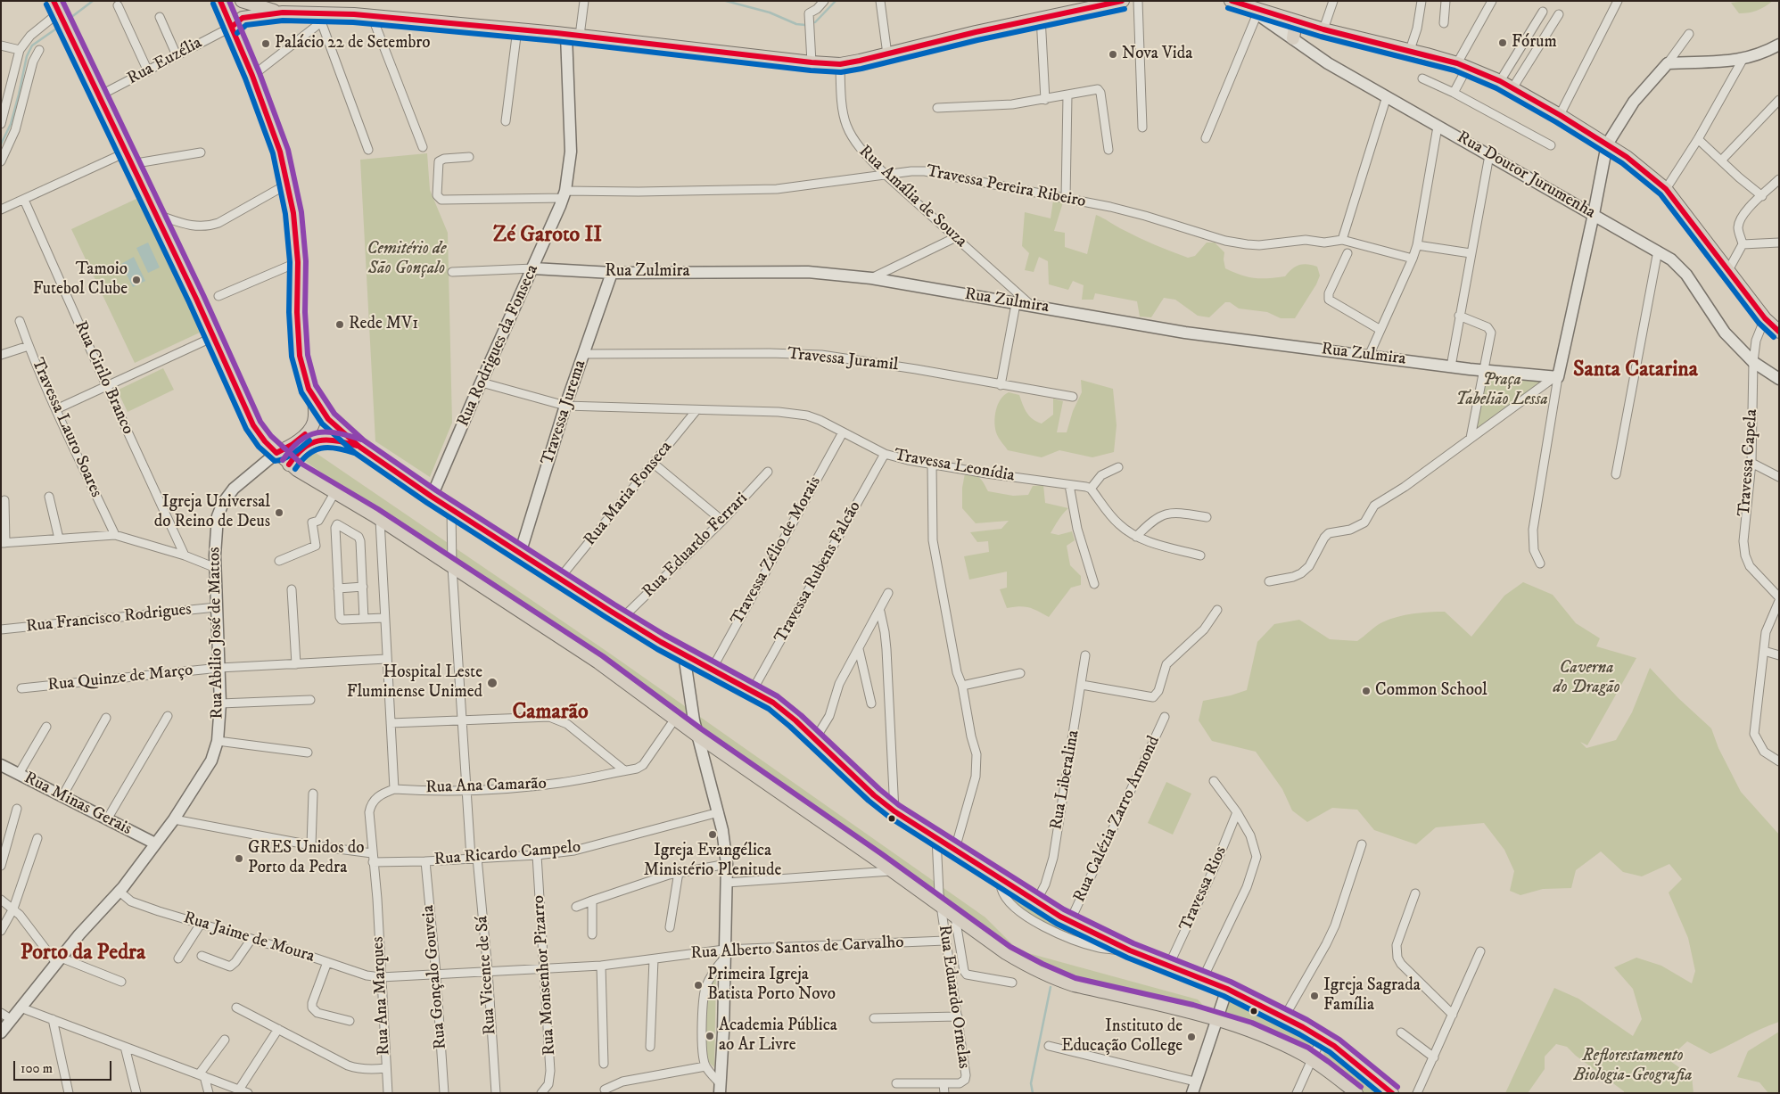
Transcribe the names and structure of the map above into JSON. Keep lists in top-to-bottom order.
{
  "streets": {
    "main road": [
      "Rua Doutor Jurumenha",
      "Rua Zulmira",
      "Rua Rodrigues da Fonseca",
      "Travessa Jurema",
      "Rua Abilio José de Mattos",
      "Rua Minas Gerais"
    ],
    "street": [
      "Rua Euzélia",
      "Travessa Pereira Ribeiro",
      "Rua Amália de Souza",
      "Travessa Juramil",
      "Rua Cirilo Branco",
      "Travessa Lauro Soares",
      "Travessa Capela",
      "Travessa Leonídia",
      "Rua Maria Fonseca",
      "Rua Eduardo Ferrari",
      "Travessa Zélio de Morais",
      "Travessa Rubens Falcão",
      "Rua Francisco Rodrigues",
      "Rua Quinze de Março",
      "Rua Liberalina",
      "Rua Ana Camarão",
      "Rua Calézia Zarro Armond",
      "Rua Ricardo Campelo",
      "Travessa Rios",
      "Rua Jaime de Moura",
      "Rua Alberto Santos de Carvalho",
      "Rua Vicente de Sá",
      "Rua Monsenhor Pizarro",
      "Rua Gonçalo Gouveia",
      "Rua Ana Marques",
      "Rua Eduardo Ornelas"
    ]
  },
  "crossings": [
    ["Rua Doutor Jurumenha", "Travessa Capela"],
    ["Travessa Pereira Ribeiro", "Rua Amália de Souza"],
    ["Travessa Pereira Ribeiro", "Rua Rodrigues da Fonseca"],
    ["Rua Amália de Souza", "Rua Zulmira"],
    ["Rua Zulmira", "Rua Rodrigues da Fonseca"],
    ["Rua Zulmira", "Travessa Jurema"],
    ["Rua Rodrigues da Fonseca", "Travessa Leonídia"],
    ["Travessa Juramil", "Travessa Jurema"],
    ["Travessa Jurema", "Travessa Leonídia"],
    ["Travessa Leonídia", "Rua Maria Fonseca"],
    ["Travessa Leonídia", "Travessa Zélio de Morais"],
    ["Travessa Leonídia", "Travessa Rubens Falcão"],
    ["Rua Francisco Rodrigues", "Rua Abilio José de Mattos"],
    ["Rua Abilio José de Mattos", "Rua Quinze de Março"],
    ["Rua Abilio José de Mattos", "Rua Minas Gerais"],
    ["Rua Abilio José de Mattos", "Rua Ricardo Campelo"],
    ["Rua Abilio José de Mattos", "Rua Jaime de Moura"],
    ["Rua Ana Camarão", "Rua Vicente de Sá"],
    ["Rua Ricardo Campelo", "Rua Vicente de Sá"],
    ["Rua Ricardo Campelo", "Rua Monsenhor Pizarro"],
    ["Rua Ricardo Campelo", "Rua Gonçalo Gouveia"],
    ["Rua Ricardo Campelo", "Rua Ana Marques"],
    ["Rua Jaime de Moura", "Rua Alberto Santos de Carvalho"],
    ["Rua Jaime de Moura", "Rua Gonçalo Gouveia"],
    ["Rua Jaime de Moura", "Rua Ana Marques"],
    ["Rua Alberto Santos de Carvalho", "Rua Vicente de Sá"],
    ["Rua Alberto Santos de Carvalho", "Rua Monsenhor Pizarro"],
    ["Rua Alberto Santos de Carvalho", "Rua Gonçalo Gouveia"],
    ["Rua Alberto Santos de Carvalho", "Rua Eduardo Ornelas"]
  ],
  "districts": [
    "Zé Garoto II",
    "Santa Catarina",
    "Camarão",
    "Porto da Pedra"
  ],
  "parks": [
    "Cemitério de São Gonçalo",
    "Praça Tabelião Lessa",
    "Caverna do Dragão",
    "Reflorestamento Biologia-Geografia"
  ],
  "places": [
    "Fórum",
    "Palácio 22 de Setembro",
    "Nova Vida",
    "Tamoio Futebol Clube",
    "Rede MV1",
    "Igreja Universal do Reino de Deus",
    "Hospital Leste Fluminense Unimed",
    "Common School",
    "Igreja Evangélica Ministério Plenitude",
    "GRES Unidos do Porto da Pedra",
    "Primeira Igreja Batista Porto Novo",
    "Igreja Sagrada Família",
    "Academia Pública ao Ar Livre",
    "Instituto de Educação College"
  ],
  "scale_bar": "100 m"
}
